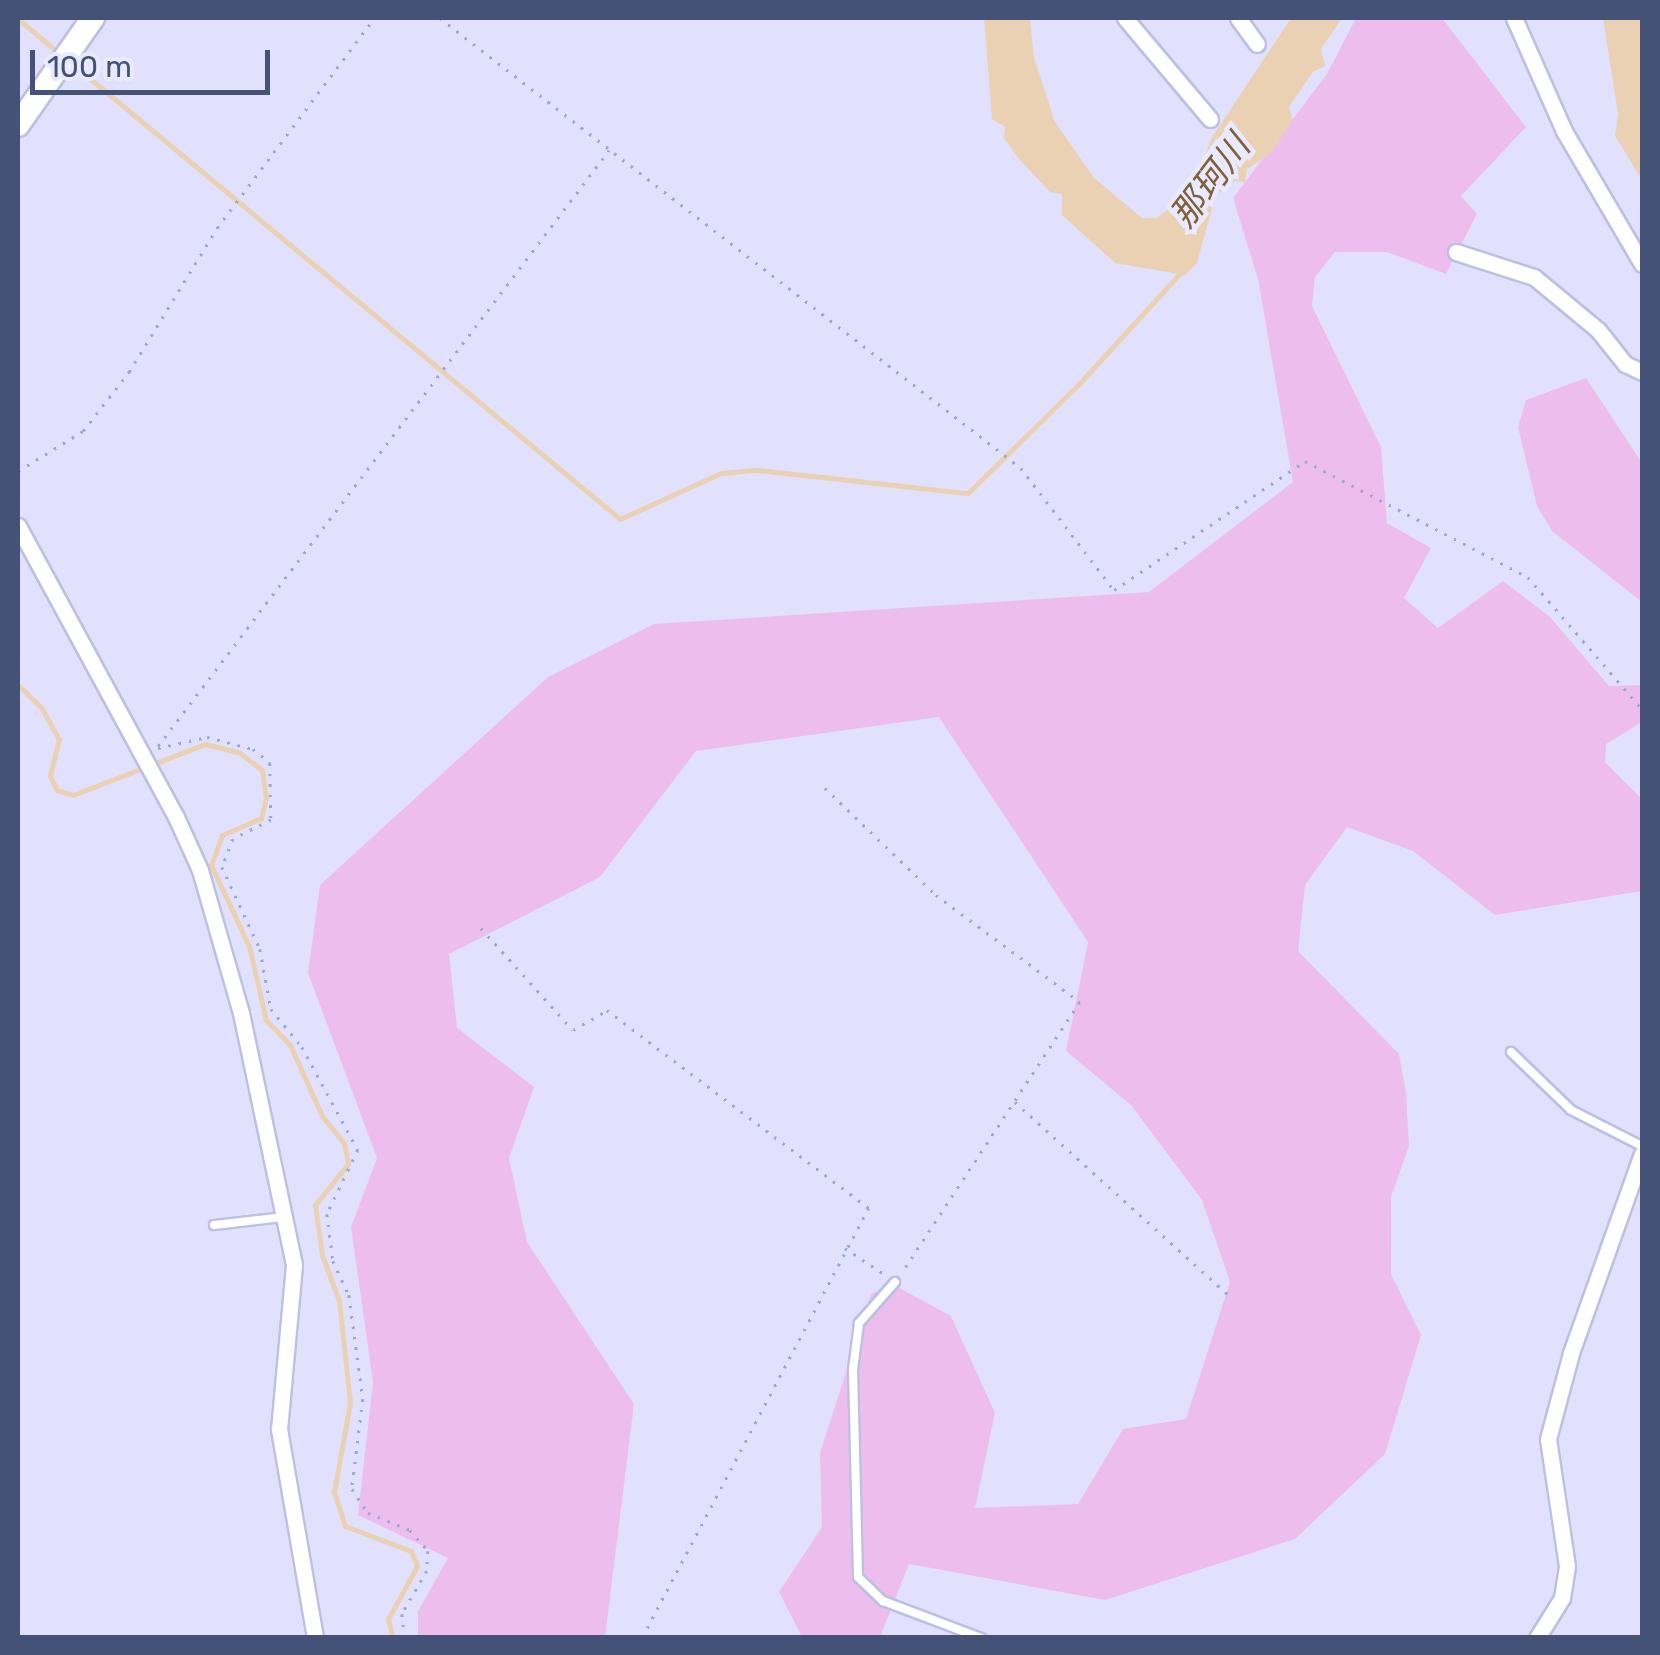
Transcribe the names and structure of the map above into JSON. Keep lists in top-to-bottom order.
{
  "water": ["那珂川"],
  "scale_bar": "100 m"
}
